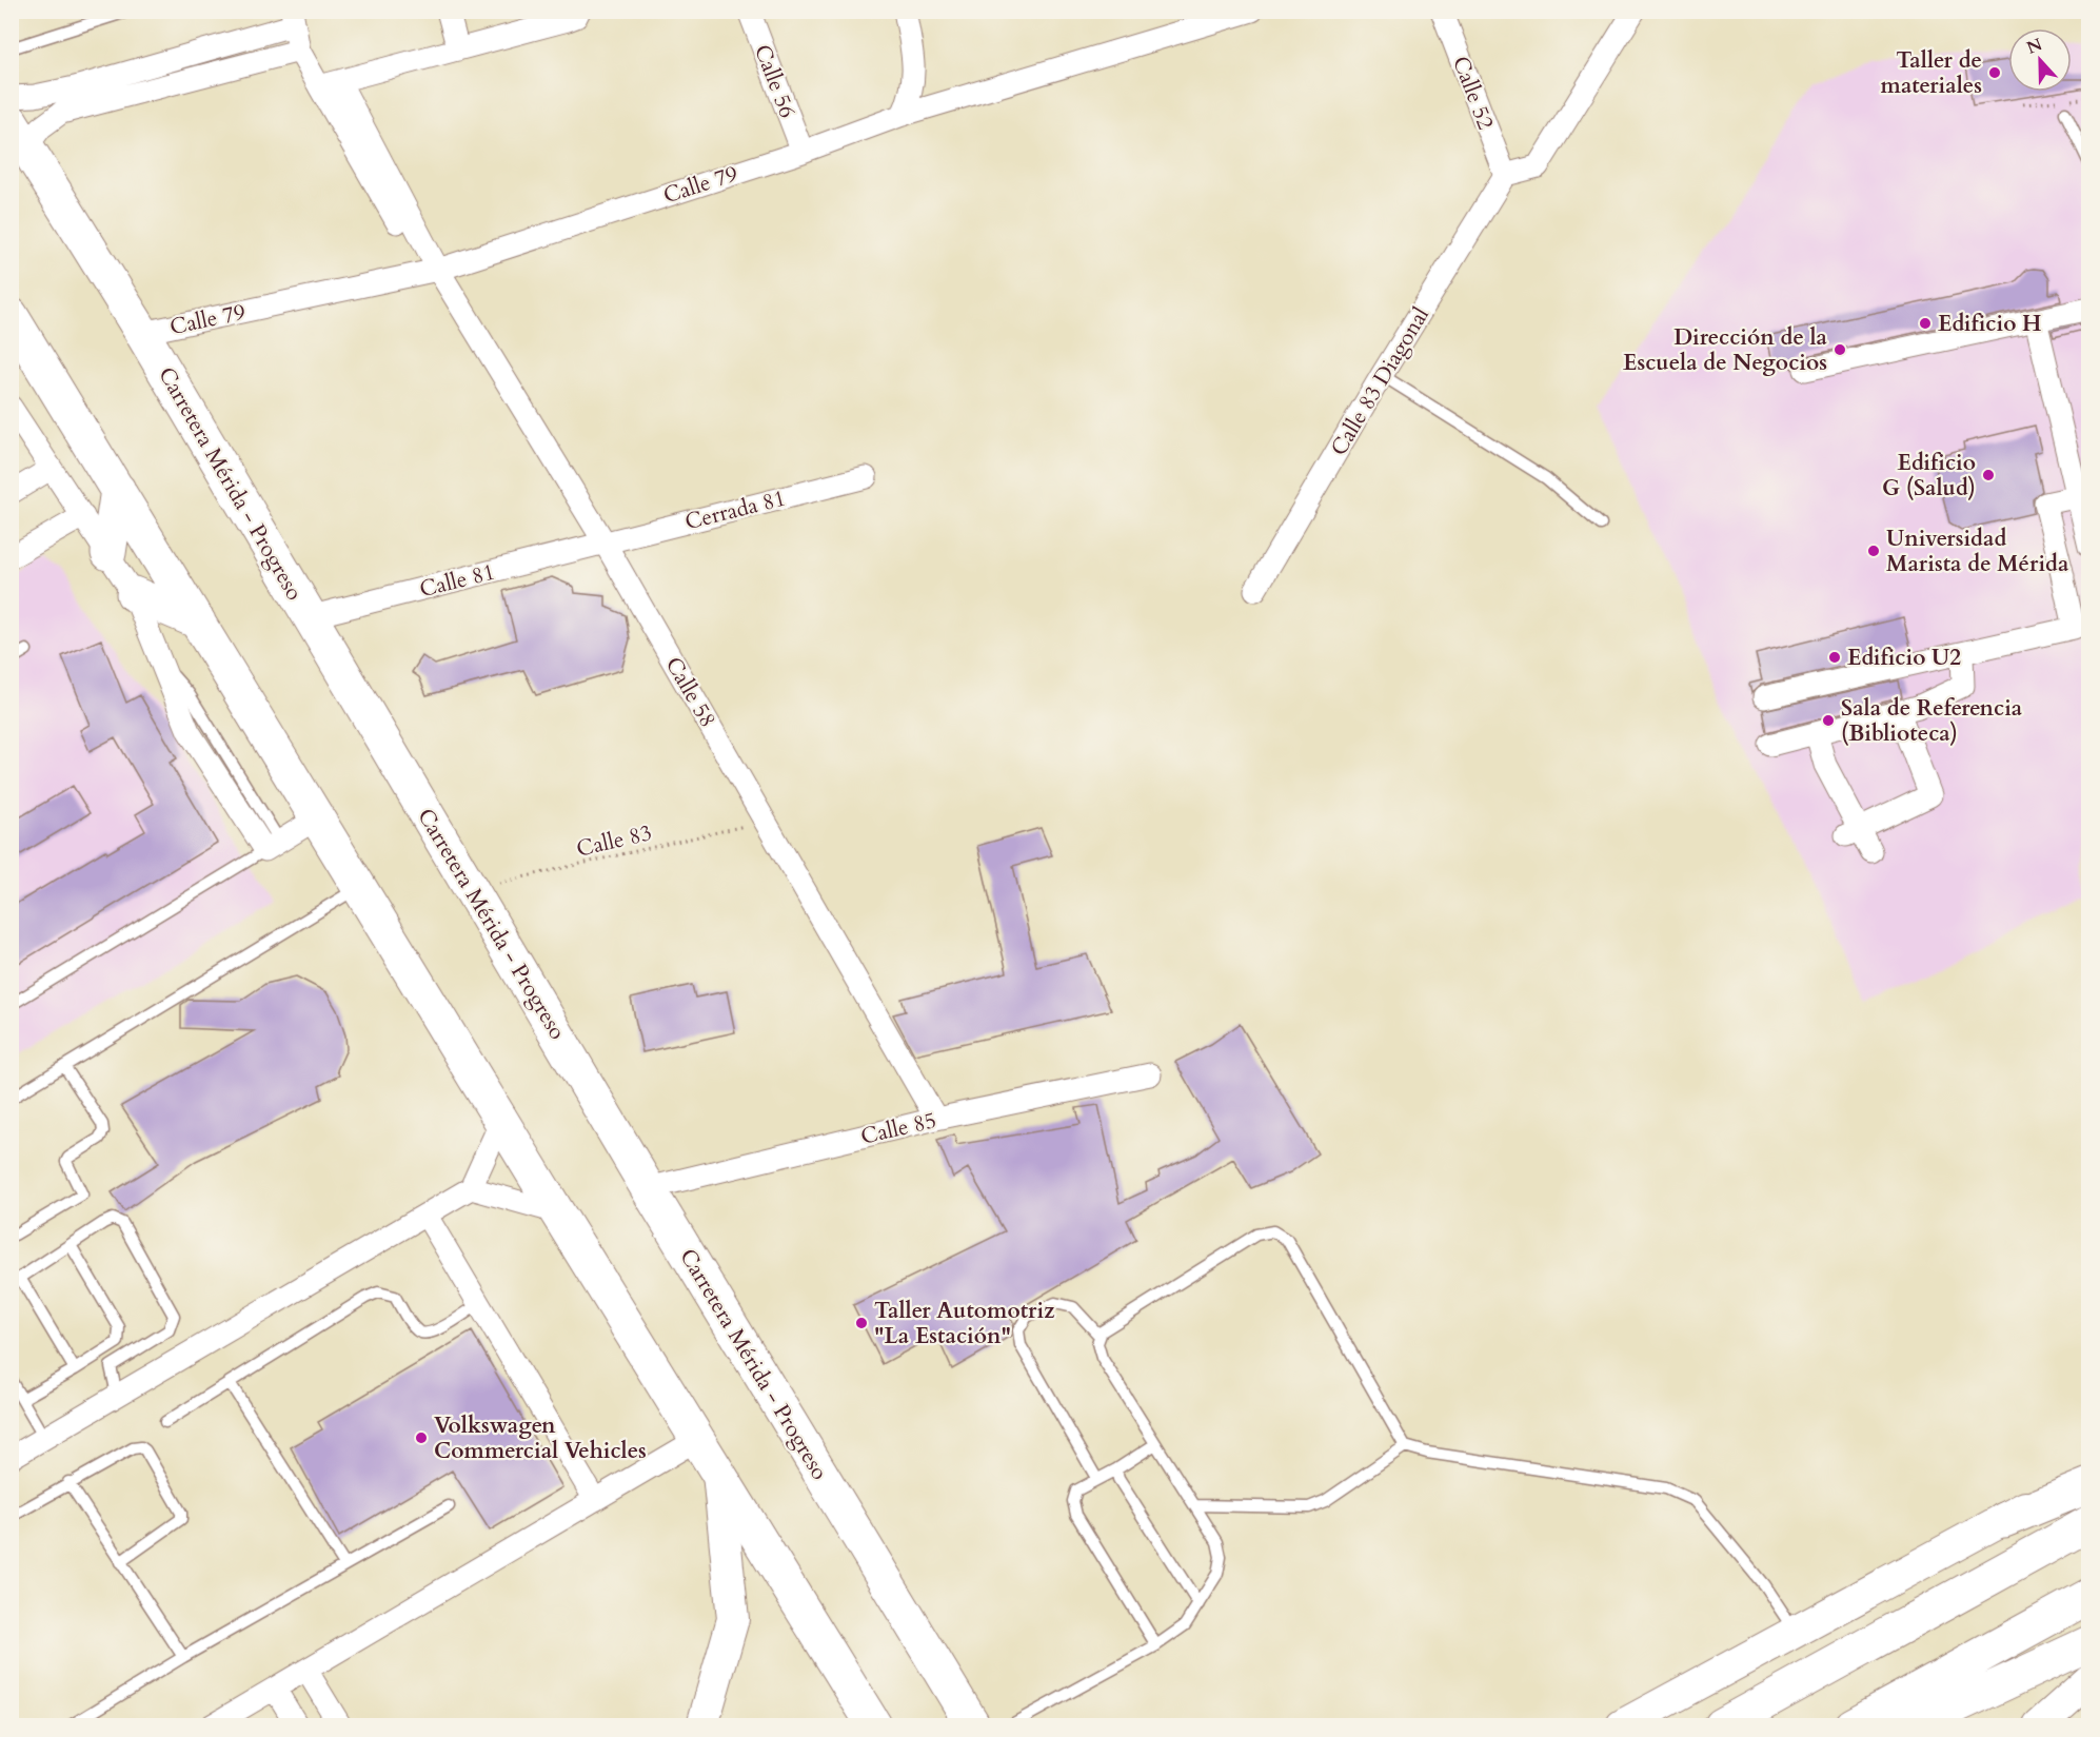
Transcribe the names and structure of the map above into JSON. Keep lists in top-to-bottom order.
{
  "streets": {
    "highway": ["Carretera Mérida - Progreso"],
    "street": [
      "Calle 56",
      "Calle 52",
      "Calle 79",
      "Calle 83 Diagonal",
      "Cerrada 81",
      "Calle 81",
      "Calle 58",
      "Calle 85"
    ],
    "path": ["Calle 83"]
  },
  "crossings": [
    ["Calle 56", "Calle 79"],
    ["Calle 52", "Calle 83 Diagonal"],
    ["Calle 79", "Carretera Mérida - Progreso"],
    ["Calle 79", "Calle 58"],
    ["Carretera Mérida - Progreso", "Calle 81"],
    ["Carretera Mérida - Progreso", "Calle 83"],
    ["Carretera Mérida - Progreso", "Calle 85"],
    ["Cerrada 81", "Calle 81"],
    ["Cerrada 81", "Calle 58"],
    ["Calle 81", "Calle 58"],
    ["Calle 58", "Calle 83"],
    ["Calle 58", "Calle 85"]
  ],
  "places": [
    "Taller de materiales",
    "Edificio H",
    "Dirección de la Escuela de Negocios",
    "Edificio G (Salud)",
    "Universidad Marista de Mérida",
    "Edificio U2",
    "Sala de Referencia (Biblioteca)",
    "Taller Automotriz \"La Estación\"",
    "Volkswagen Commercial Vehicles"
  ],
  "north": "top"
}
